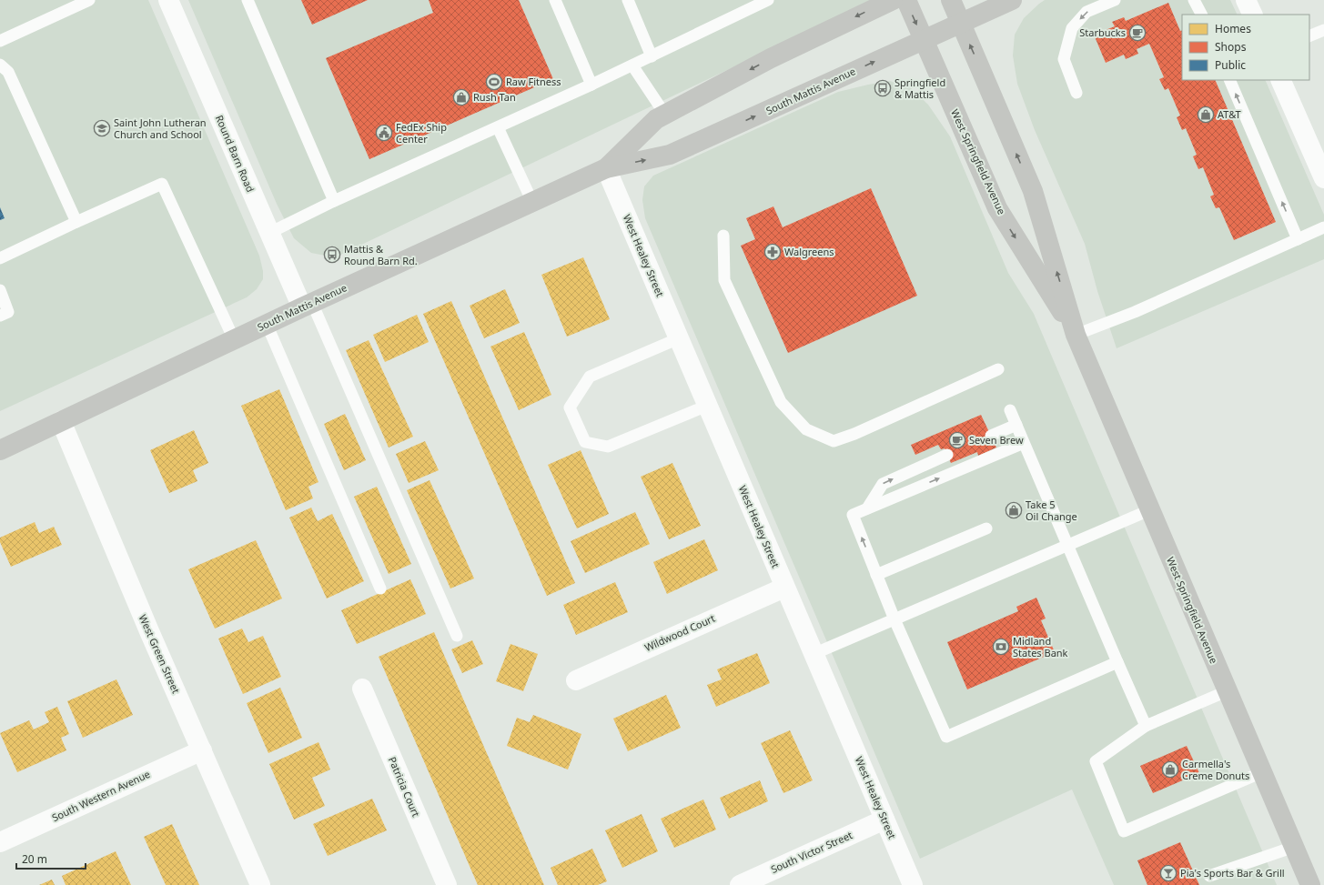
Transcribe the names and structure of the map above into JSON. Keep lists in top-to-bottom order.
{
  "streets": {
    "main road": ["South Mattis Avenue", "West Springfield Avenue"],
    "street": [
      "Round Barn Road",
      "West Healey Street",
      "Wildwood Court",
      "West Green Street",
      "Patricia Court",
      "South Western Avenue",
      "South Victor Street"
    ]
  },
  "crossings": [
    ["South Mattis Avenue", "Round Barn Road"],
    ["South Mattis Avenue", "West Springfield Avenue"],
    ["South Mattis Avenue", "West Healey Street"],
    ["South Mattis Avenue", "West Green Street"],
    ["West Healey Street", "Wildwood Court"],
    ["West Healey Street", "South Victor Street"],
    ["West Green Street", "South Western Avenue"]
  ],
  "places": {
    "cafe": ["Starbucks", "Seven Brew"],
    "sports": ["Raw Fitness"],
    "bus stop": ["Springfield & Mattis", "Mattis & Round Barn Rd."],
    "shop": [
      "Rush Tan",
      "AT&T",
      "Take 5 Oil Change",
      "Carmella's Creme Donuts"
    ],
    "school or university": ["Saint John Lutheran Church and School"],
    "public building": ["FedEx Ship Center"],
    "pharmacy": ["Walgreens"],
    "bank": ["Midland States Bank"],
    "bar": ["Pia's Sports Bar & Grill"]
  },
  "legend": ["Homes", "Shops", "Public"],
  "scale_bar": "20 m"
}
